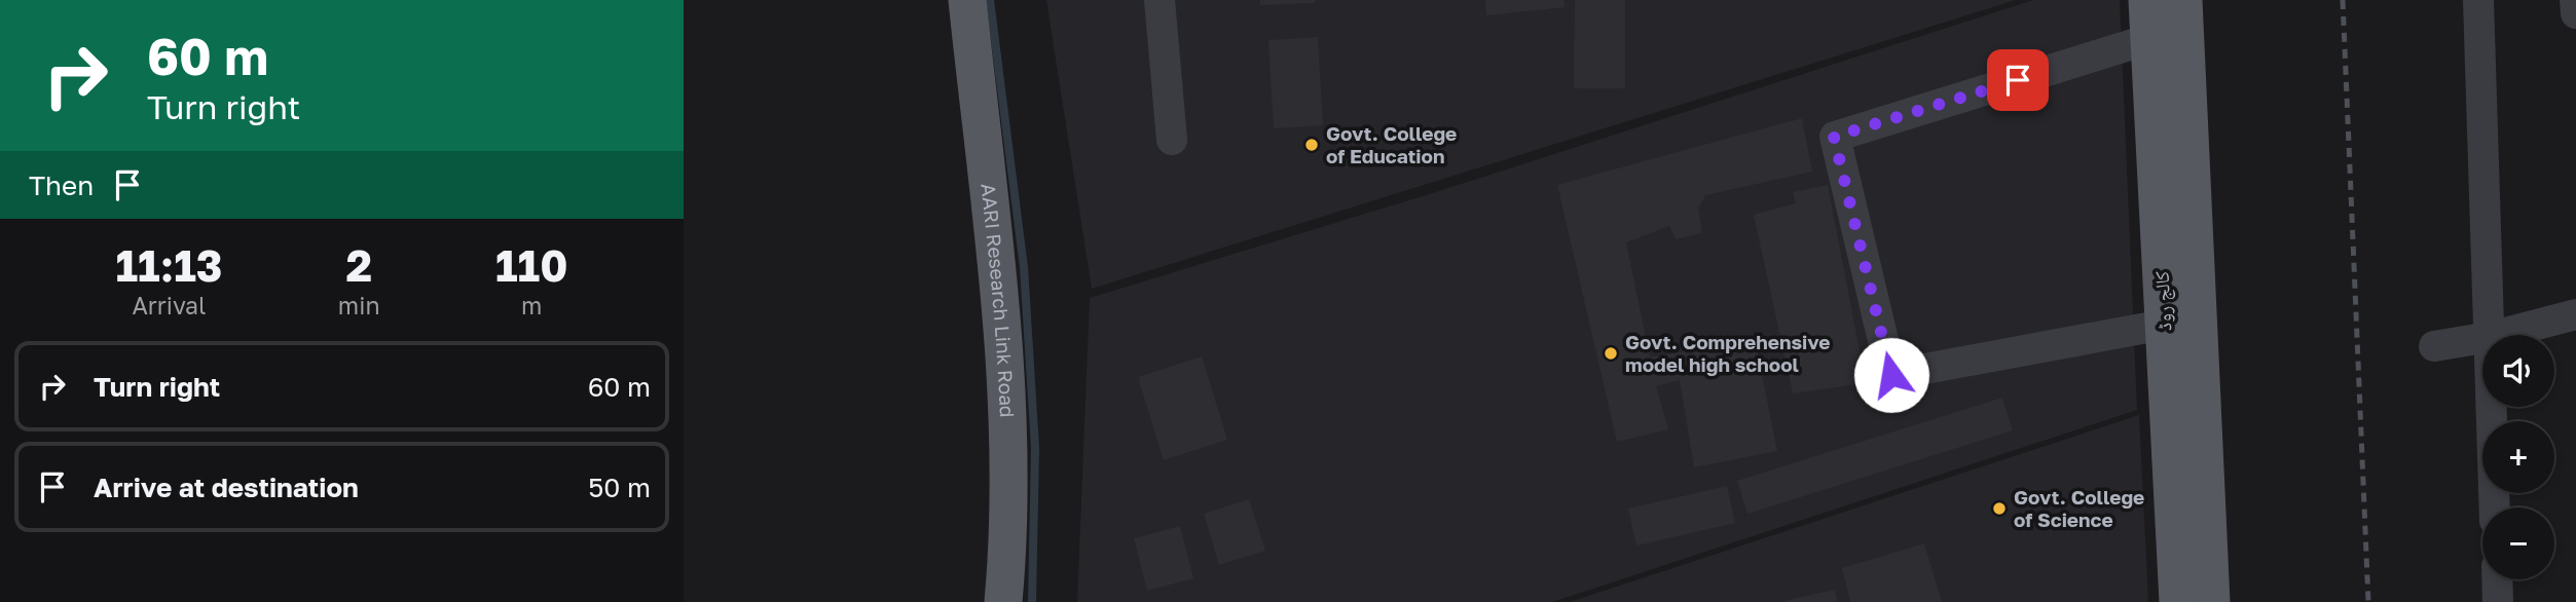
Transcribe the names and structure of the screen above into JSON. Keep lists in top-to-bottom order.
{
  "streets": {
    "main road": ["AARI Research Link Road", "کالج روڈ"]
  },
  "places": ["Govt. College of Education", "Govt. Comprehensive model high school", "Govt. College of Science"],
  "page": {
    "turn": ["60 m", "Turn right"],
    "then": "Then",
    "eta": [
      "11:13",
      "Arrival",
      "2",
      "min",
      "110",
      "m"
    ],
    "map_buttons": ["+", "−"],
    "list": [
      {
        "name": "Turn right",
        "value": "60 m"
      },
      {
        "name": "Arrive at destination",
        "value": "50 m"
      }
    ]
  }
}
